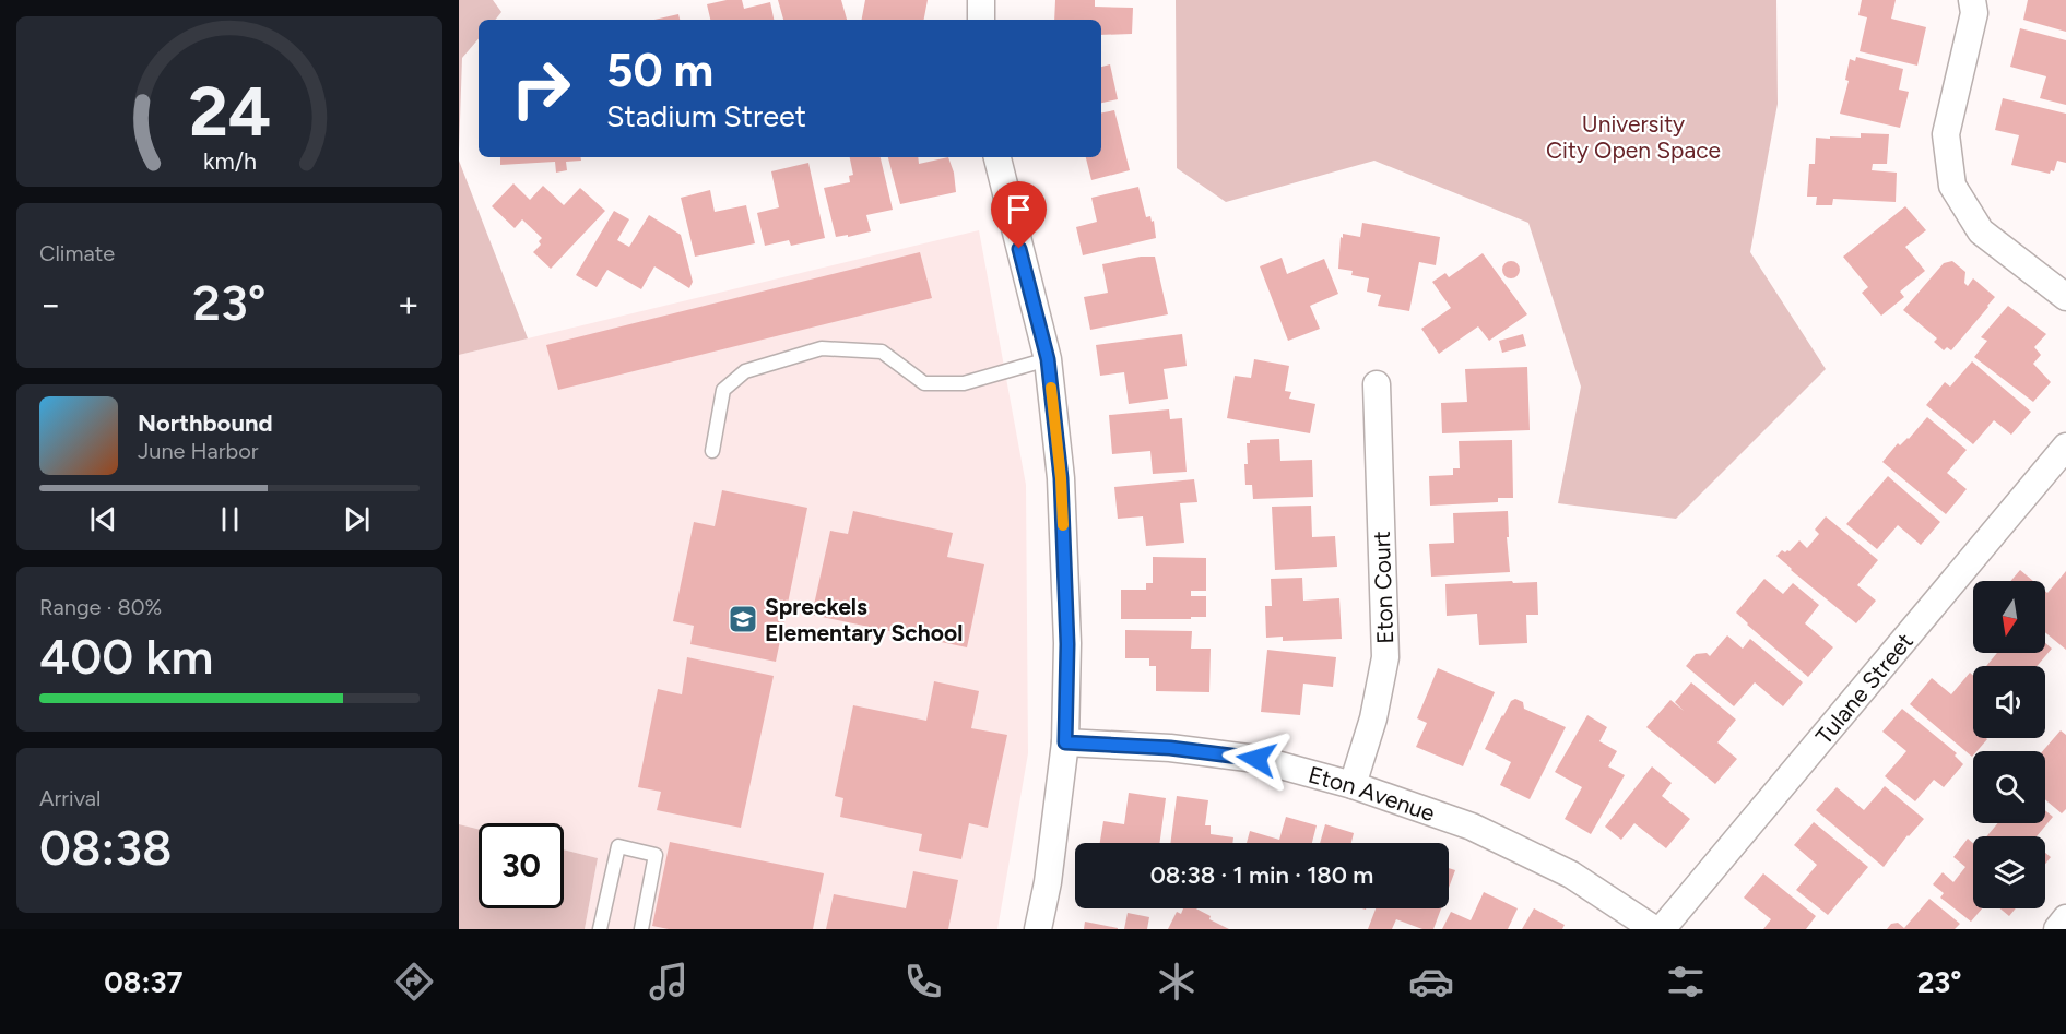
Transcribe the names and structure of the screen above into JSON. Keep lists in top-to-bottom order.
{
  "streets": {
    "street": ["Eton Court", "Tulane Street", "Eton Avenue"]
  },
  "crossings": [
    ["Eton Court", "Eton Avenue"]
  ],
  "parks": ["University City Open Space"],
  "places": {
    "school or university": ["Spreckels Elementary School"]
  },
  "north": "bottom",
  "page": {
    "turn": ["50 m", "Stadium Street"],
    "tile": [
      "Climate",
      ["Range · 80%", "400 km"],
      ["Arrival", "08:38"]
    ],
    "heat": ["−", "23°", "+"],
    "song": ["Northbound", "June Harbor"],
    "limit": "30",
    "trip": "08:38 · 1 min · 180 m",
    "tabs": ["08:37", "23°"],
    "gauge": ["24", "km/h"]
  }
}
